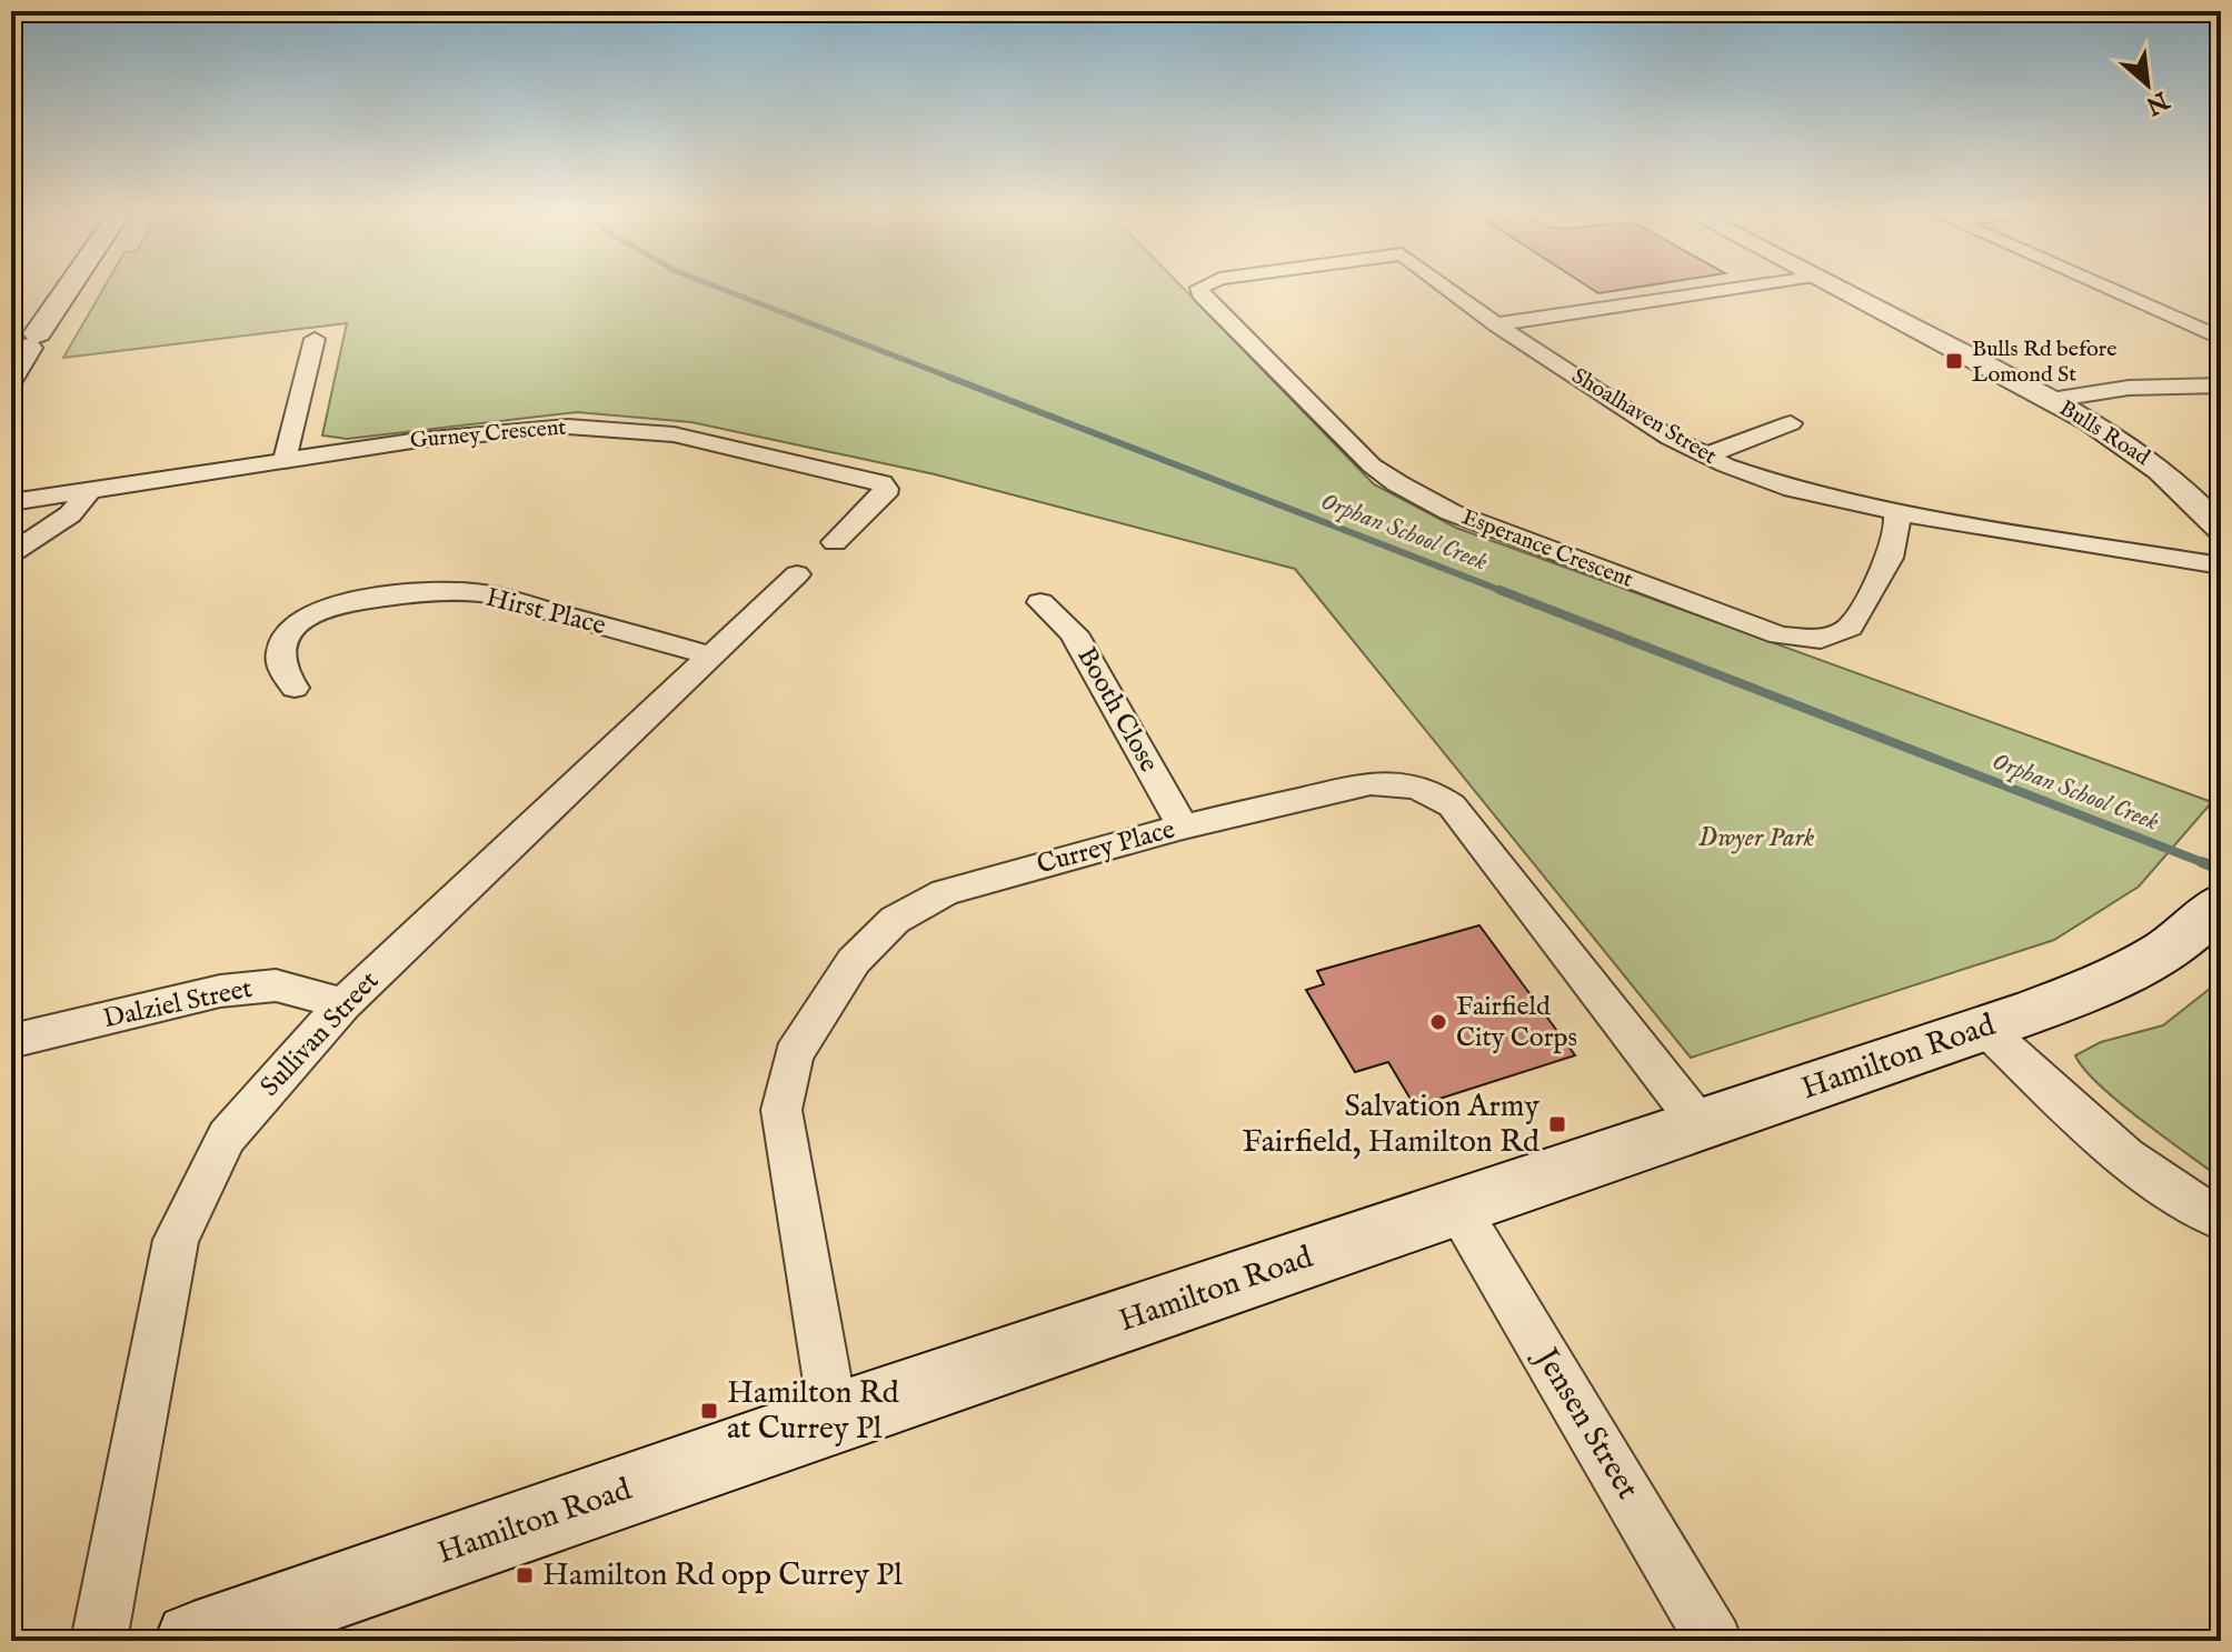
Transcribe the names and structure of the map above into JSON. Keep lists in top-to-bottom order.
{
  "streets": {
    "main road": ["Hamilton Road"],
    "street": [
      "Shoalhaven Street",
      "Bulls Road",
      "Gurney Crescent",
      "Esperance Crescent",
      "Hirst Place",
      "Booth Close",
      "Currey Place",
      "Dalziel Street",
      "Sullivan Street",
      "Jensen Street"
    ]
  },
  "crossings": [
    ["Shoalhaven Street", "Esperance Crescent"],
    ["Hirst Place", "Sullivan Street"],
    ["Booth Close", "Currey Place"],
    ["Currey Place", "Hamilton Road"],
    ["Dalziel Street", "Sullivan Street"],
    ["Hamilton Road", "Jensen Street"]
  ],
  "water": ["Orphan School Creek"],
  "parks": ["Dwyer Park"],
  "places": {
    "transit": [
      "Bulls Rd before Lomond St",
      "Salvation Army Fairfield, Hamilton Rd",
      "Hamilton Rd at Currey Pl",
      "Hamilton Rd opp Currey Pl"
    ],
    "other": ["Fairfield City Corps"]
  },
  "north": "bottom right"
}
